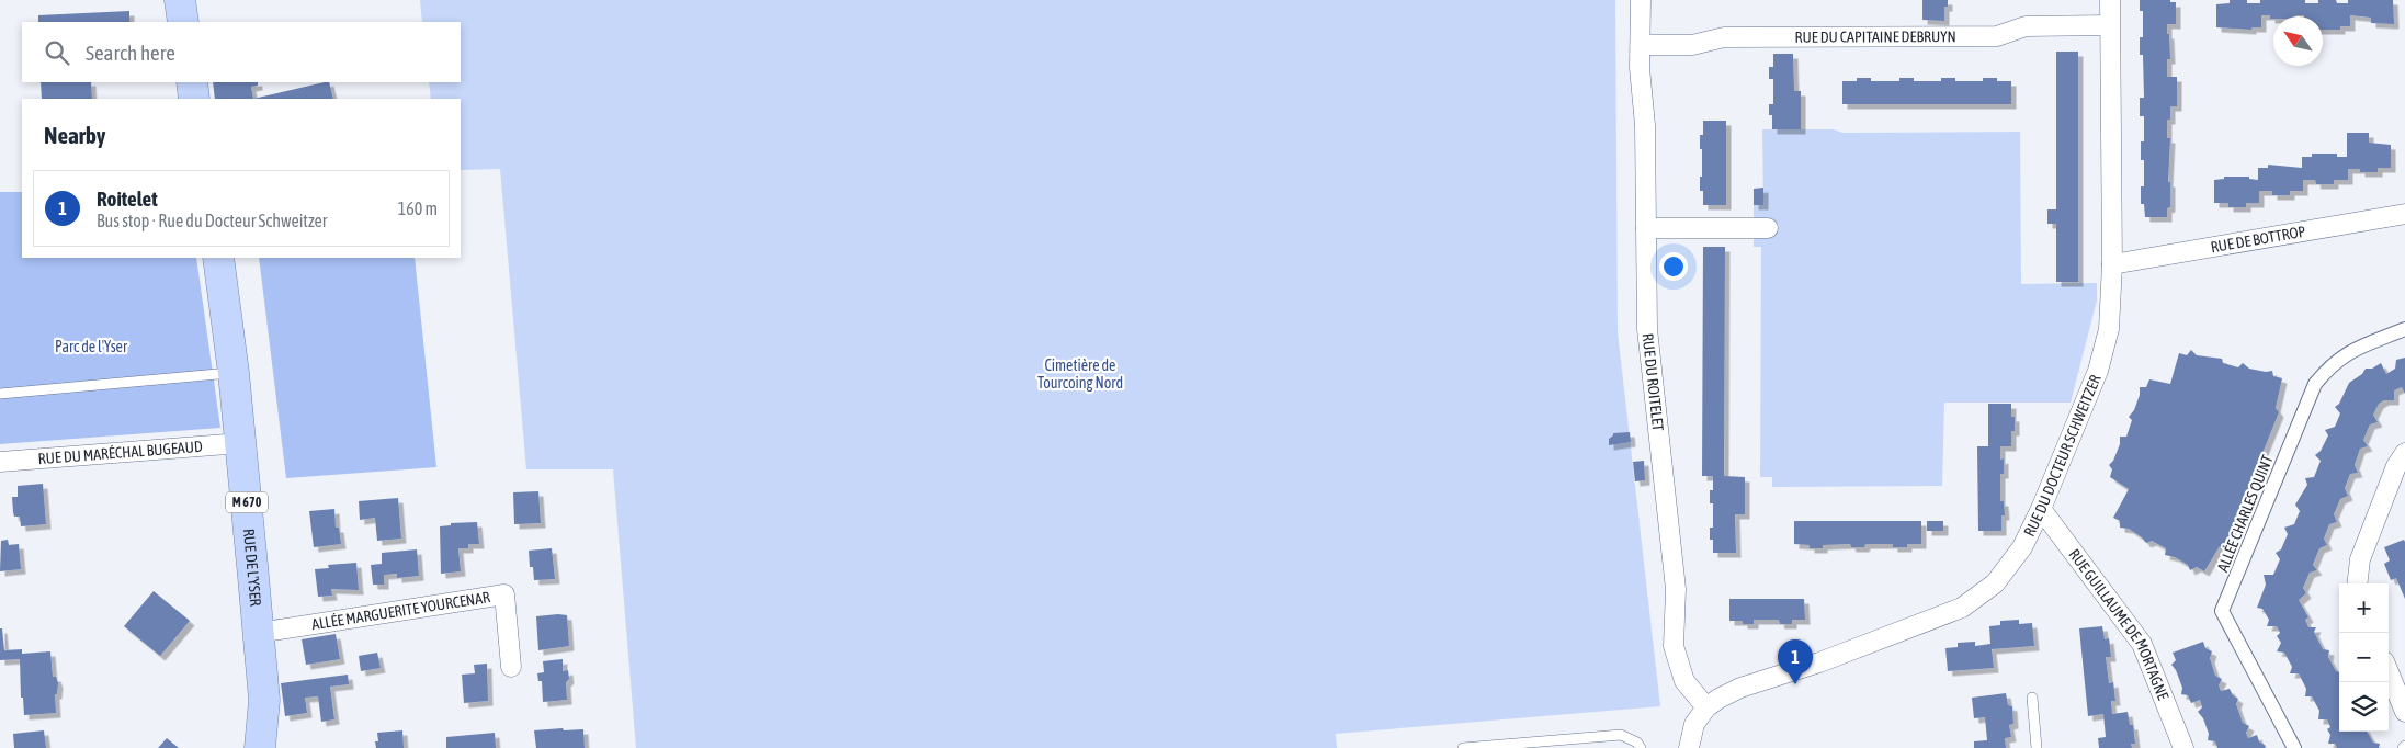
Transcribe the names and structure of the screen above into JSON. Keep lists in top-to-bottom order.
{
  "streets": {
    "main road": ["M 670", "RUE DE L'YSER"],
    "street": [
      "RUE DU CAPITAINE DEBRUYN",
      "RUE DE BOTTROP",
      "RUE DU ROITELET",
      "RUE DU MARÉCHAL BUGEAUD",
      "RUE DU DOCTEUR SCHWEITZER",
      "ALLÉE CHARLES QUINT",
      "ALLÉE MARGUERITE YOURCENAR",
      "RUE GUILLAUME DE MORTAGNE"
    ]
  },
  "crossings": [
    ["RUE DU CAPITAINE DEBRUYN", "RUE DU ROITELET"],
    ["RUE DU CAPITAINE DEBRUYN", "RUE DU DOCTEUR SCHWEITZER"],
    ["RUE DE BOTTROP", "RUE DU DOCTEUR SCHWEITZER"],
    ["RUE DU ROITELET", "RUE DU DOCTEUR SCHWEITZER"],
    ["RUE DU MARÉCHAL BUGEAUD", "RUE DE L'YSER"],
    ["RUE DU DOCTEUR SCHWEITZER", "RUE GUILLAUME DE MORTAGNE"],
    ["RUE DE L'YSER", "ALLÉE MARGUERITE YOURCENAR"]
  ],
  "parks": ["Parc de l'Yser", "Cimetière de Tourcoing Nord"],
  "north": "top left",
  "page": {
    "search": "Search here",
    "heading": "Nearby",
    "list": [
      {
        "mark": "1",
        "name": "Roitelet",
        "note": "Bus stop · Rue du Docteur Schweitzer",
        "value": "160 m"
      }
    ],
    "map_buttons": ["+", "−"],
    "pins": "1"
  }
}
